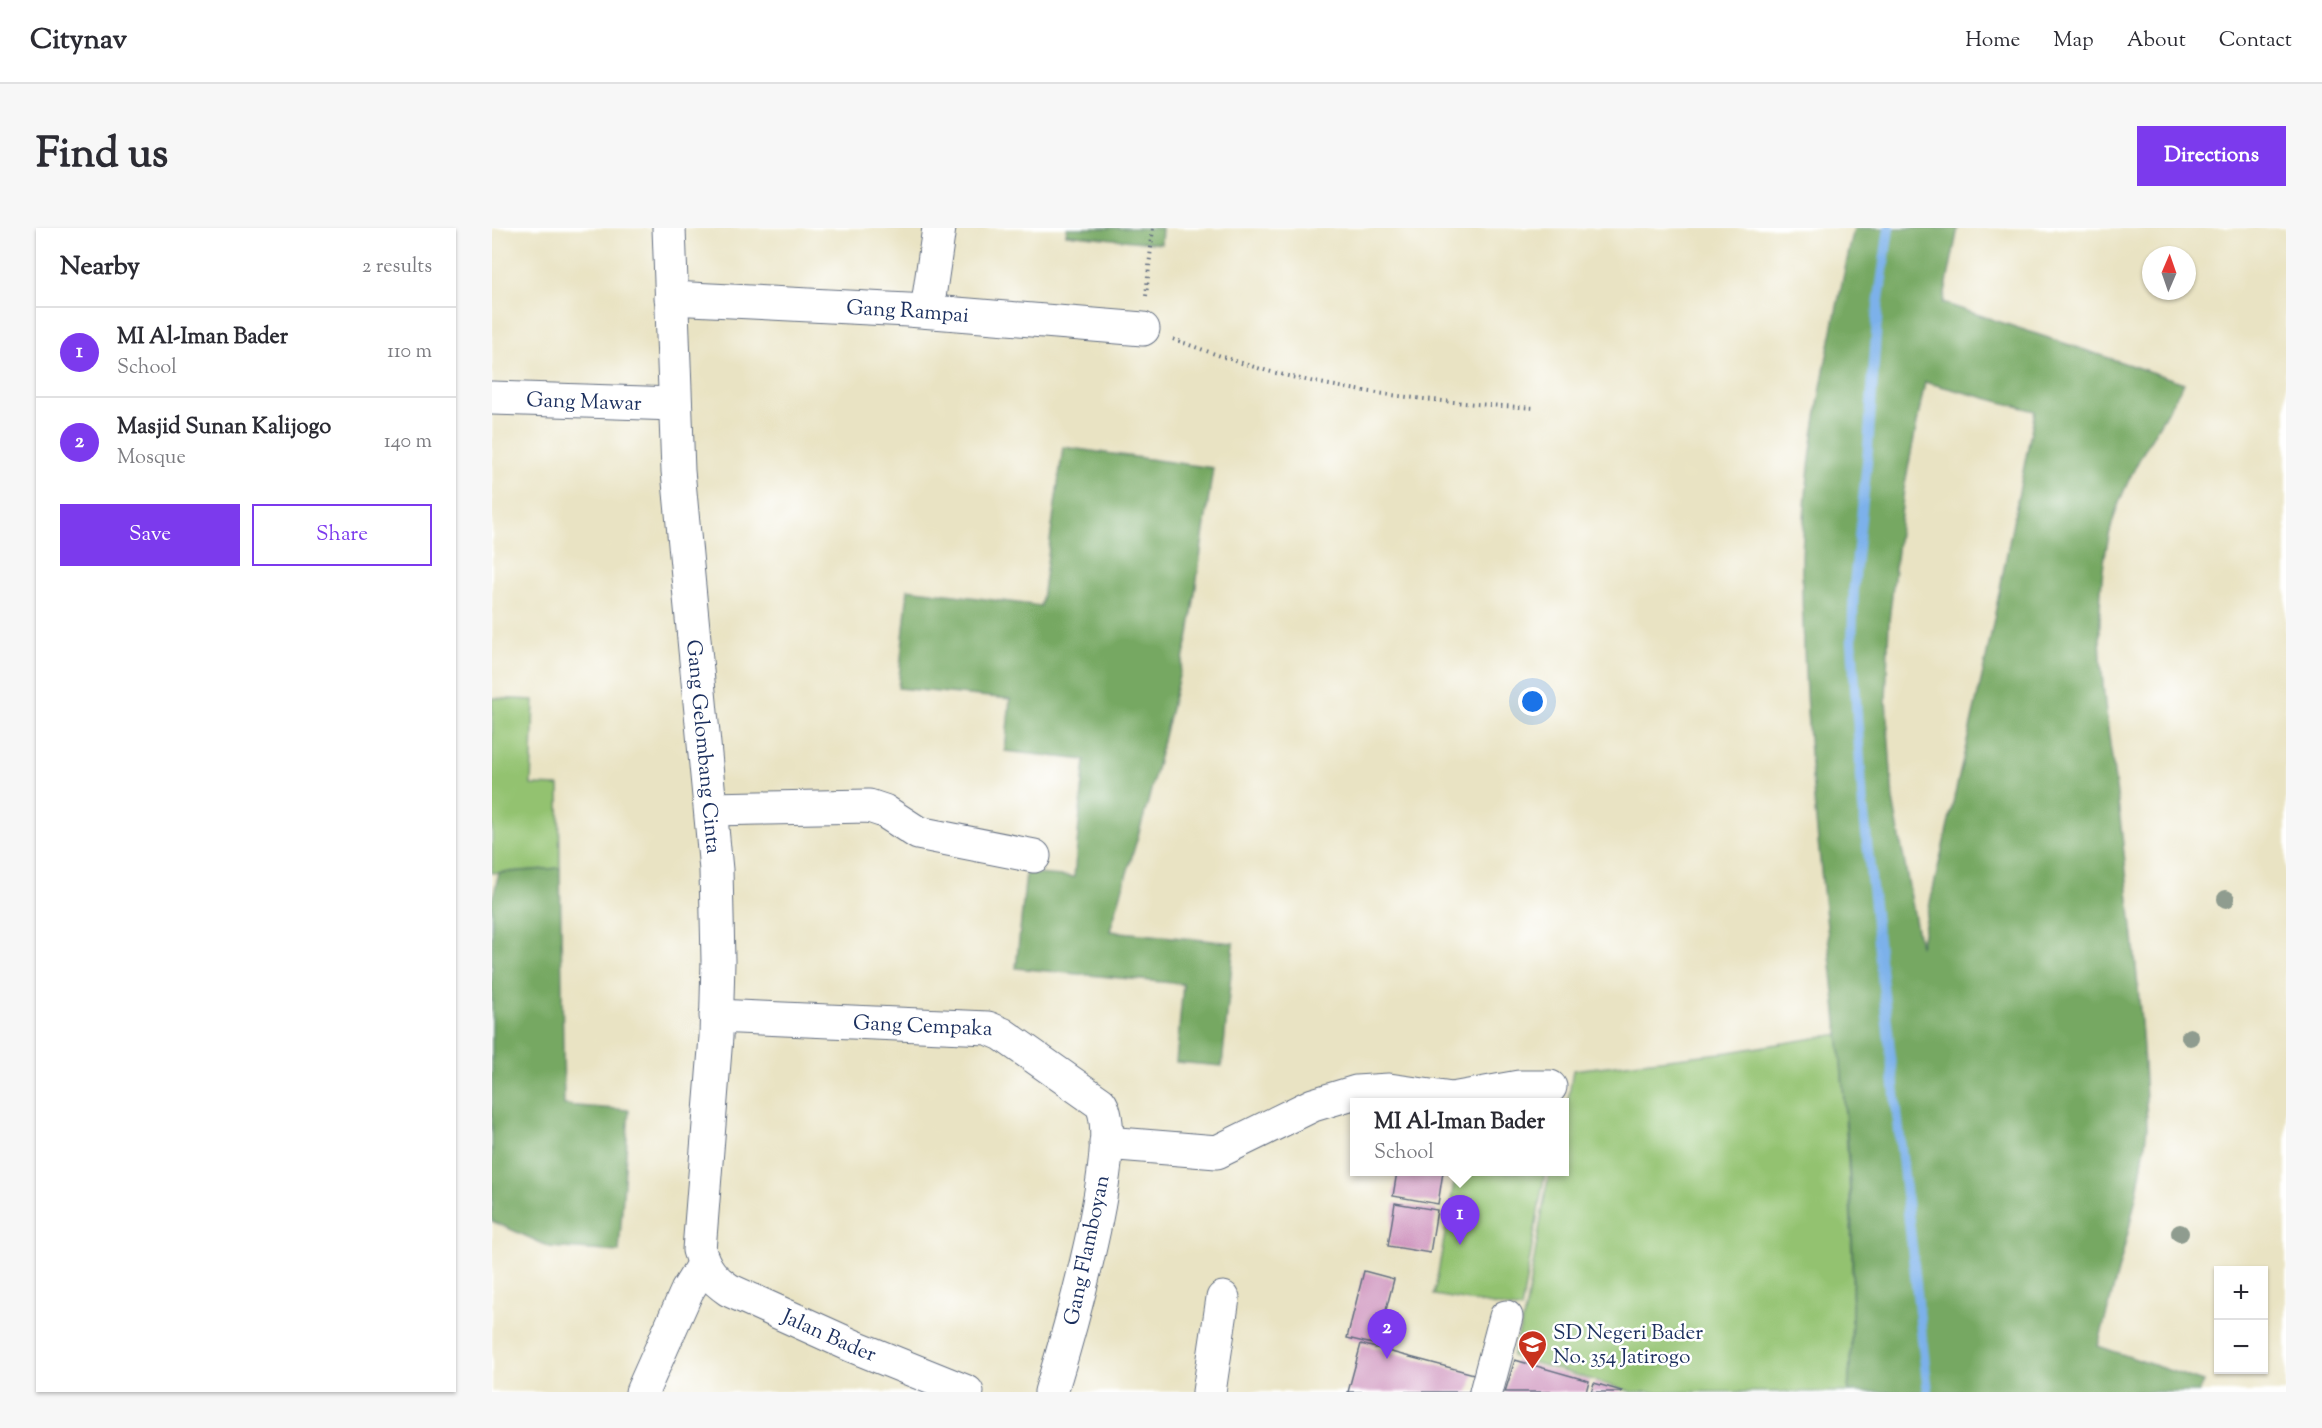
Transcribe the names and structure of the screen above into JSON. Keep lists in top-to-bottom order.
{
  "streets": {
    "street": [
      "Gang Rampai",
      "Gang Mawar",
      "Gang Gelombang Cinta",
      "Gang Cempaka",
      "Gang Flamboyan",
      "Jalan Bader"
    ]
  },
  "crossings": [
    ["Gang Rampai", "Gang Gelombang Cinta"],
    ["Gang Mawar", "Gang Gelombang Cinta"],
    ["Gang Gelombang Cinta", "Gang Cempaka"],
    ["Gang Gelombang Cinta", "Jalan Bader"],
    ["Gang Cempaka", "Gang Flamboyan"]
  ],
  "places": {
    "school or university": ["SD Negeri Bader No. 354 Jatirogo"]
  },
  "north": "top",
  "page": {
    "header": "Citynav",
    "nav": [
      "Home",
      "Map",
      "About",
      "Contact"
    ],
    "title": "Find us",
    "buttons": [
      "Directions",
      ["Save", "Share"]
    ],
    "heading": ["Nearby", "2 results"],
    "list": [
      {
        "mark": "1",
        "name": "MI Al-Iman Bader",
        "note": "School",
        "value": "110 m"
      },
      {
        "mark": "2",
        "name": "Masjid Sunan Kalijogo",
        "note": "Mosque",
        "value": "140 m"
      }
    ],
    "popup": ["MI Al-Iman Bader", "School"],
    "pins": ["1", "2"],
    "map_buttons": ["+", "−"]
  }
}
